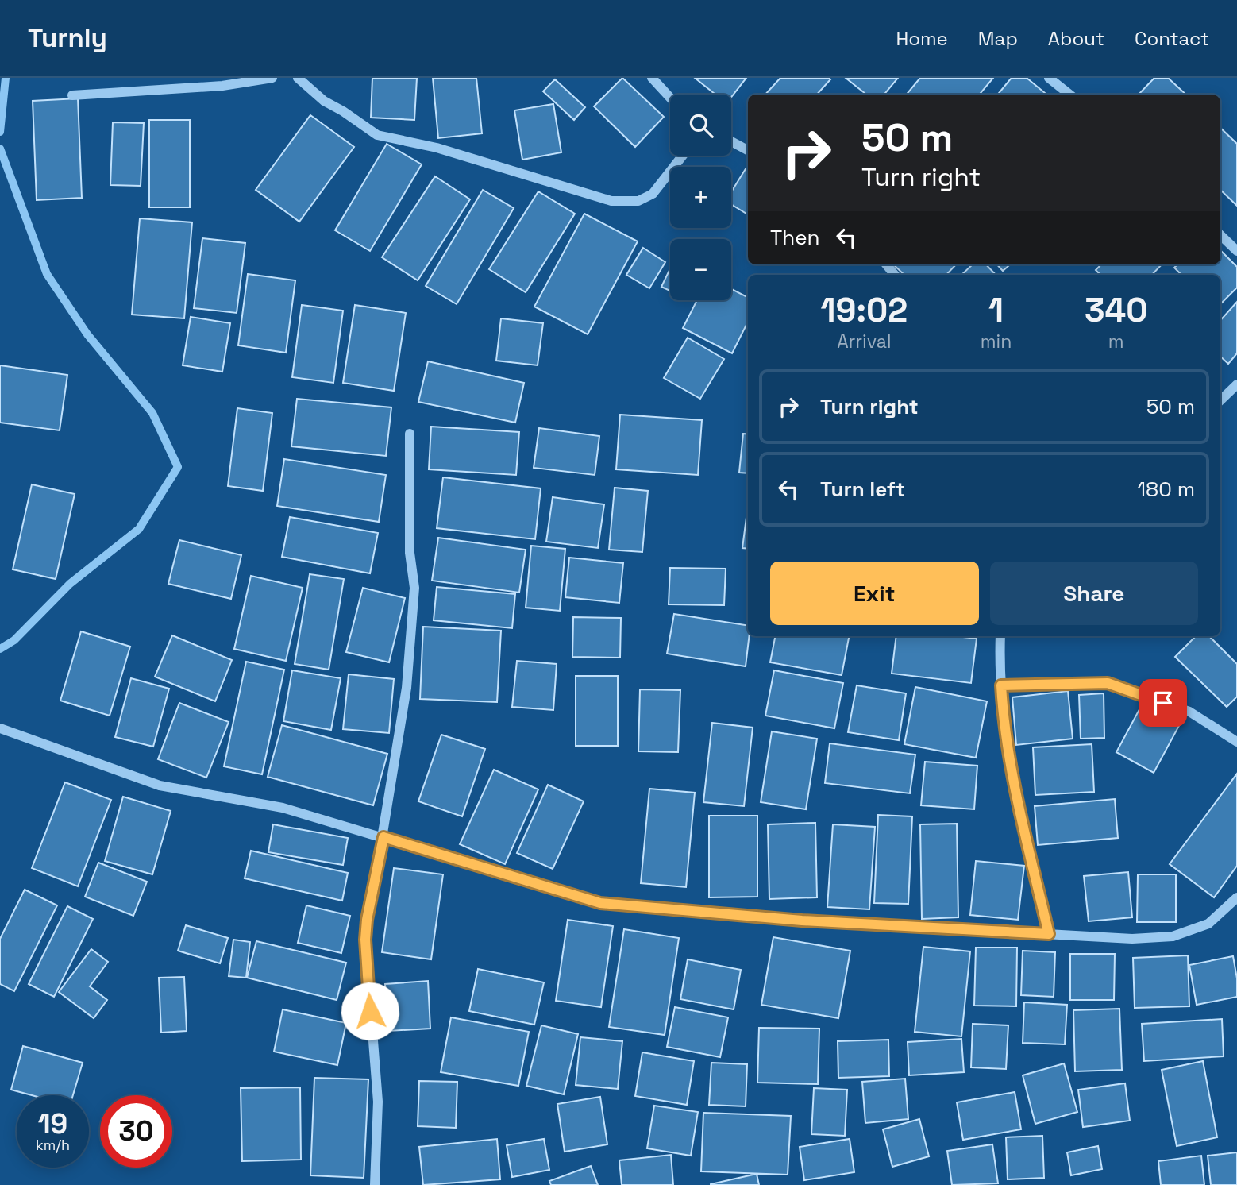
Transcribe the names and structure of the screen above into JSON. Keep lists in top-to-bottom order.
{
  "page": {
    "header": "Turnly",
    "nav": [
      "Home",
      "Map",
      "About",
      "Contact"
    ],
    "map_buttons": ["+", "−"],
    "turn": ["50 m", "Turn right"],
    "then": "Then",
    "eta": [
      "19:02",
      "Arrival",
      "1",
      "min",
      "340",
      "m"
    ],
    "list": [
      {
        "name": "Turn right",
        "value": "50 m"
      },
      {
        "name": "Turn left",
        "value": "180 m"
      }
    ],
    "buttons": ["Exit", "Share"],
    "speed": "19 km/h",
    "limit": "30"
  }
}
